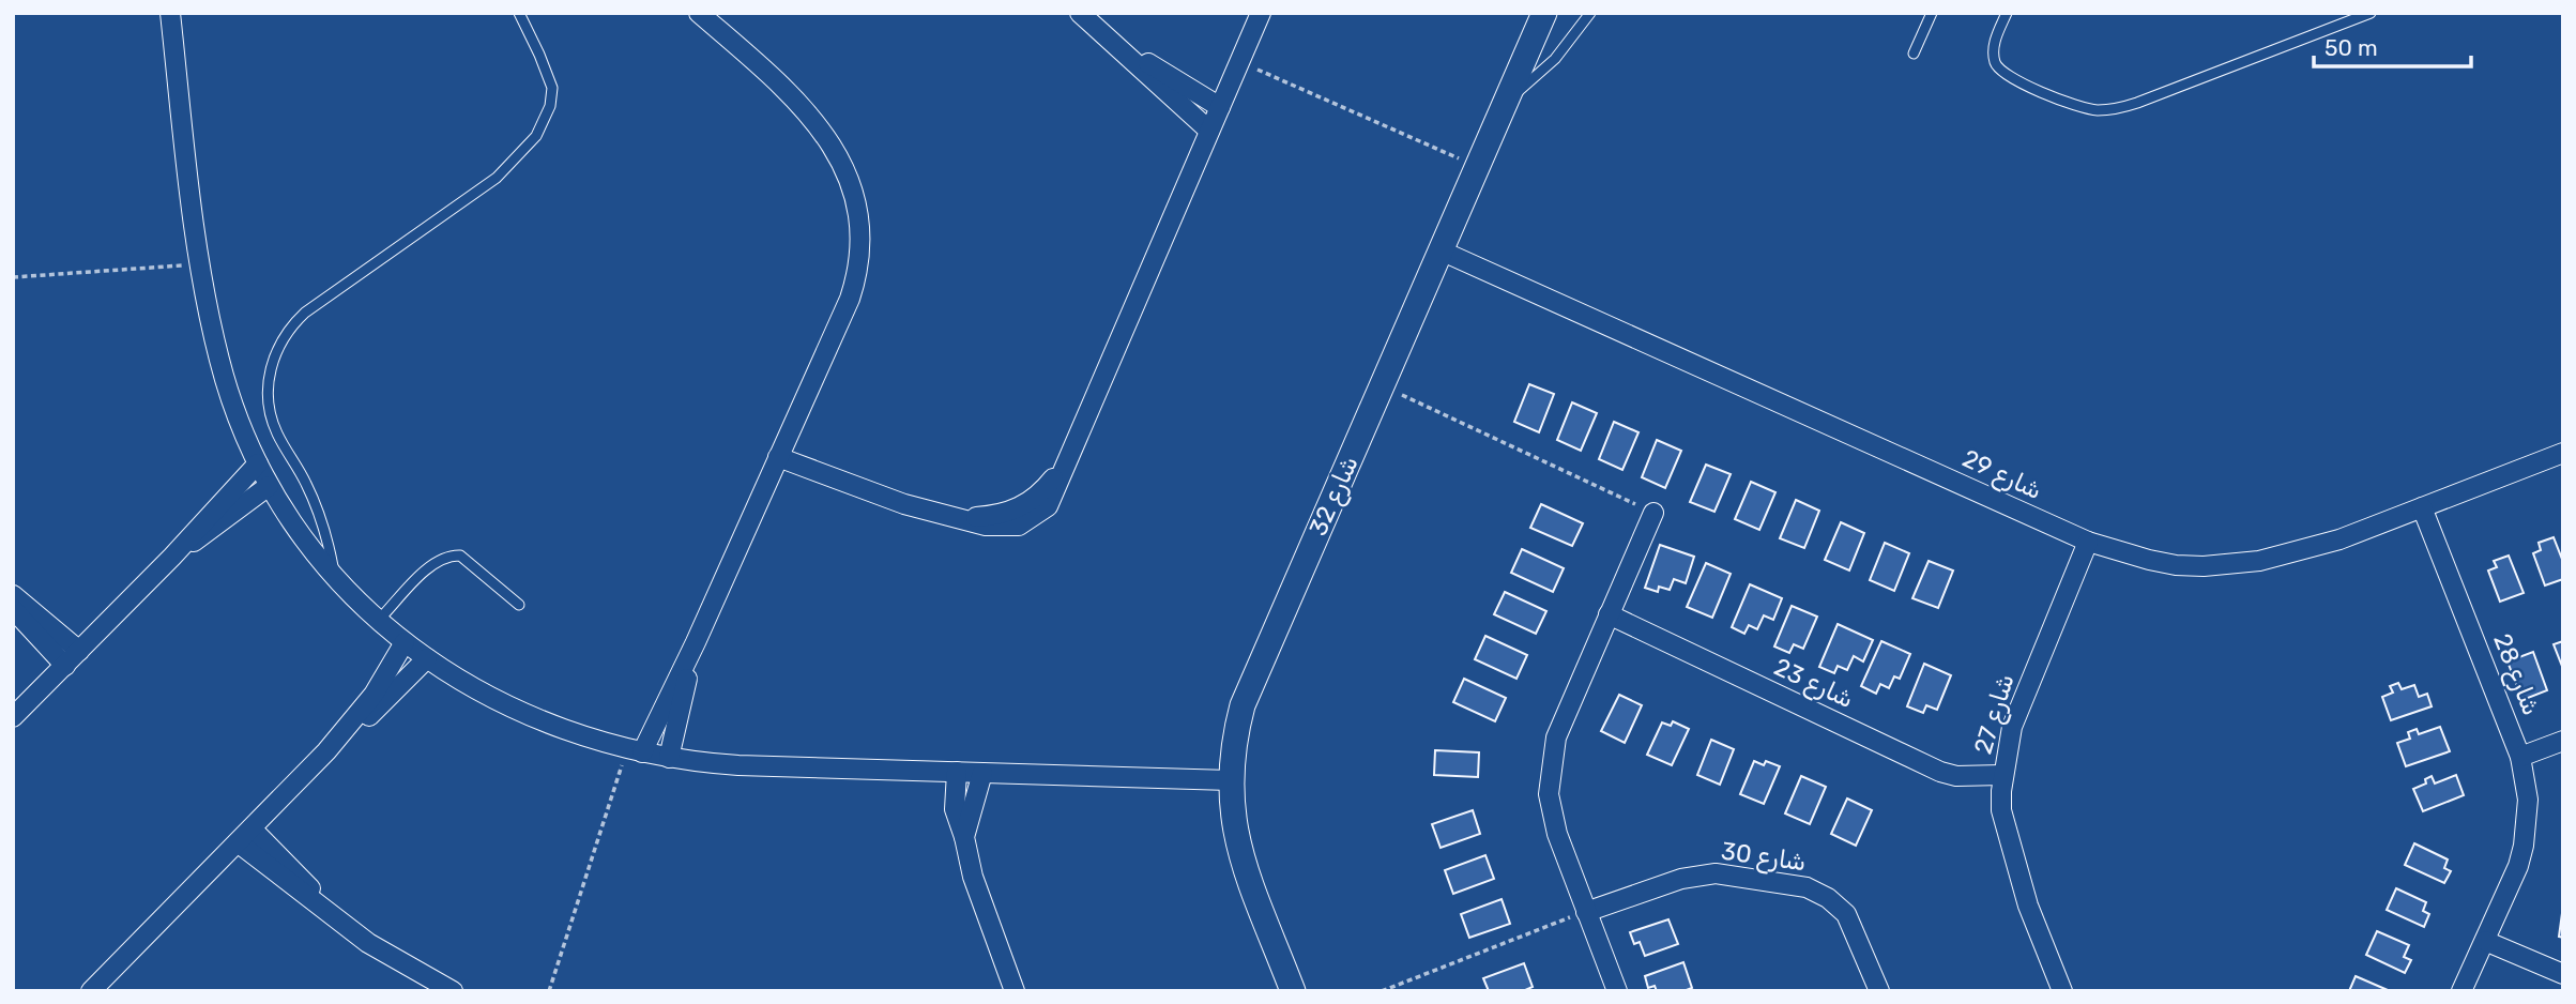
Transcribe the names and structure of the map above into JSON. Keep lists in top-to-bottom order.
{
  "streets": {
    "street": [
      "شارع 29",
      "شارع 32",
      "شارع 28",
      "شارع 23",
      "شارع 27",
      "شارع 30"
    ]
  },
  "crossings": [
    ["شارع 29", "شارع 32"],
    ["شارع 29", "شارع 28"],
    ["شارع 29", "شارع 27"],
    ["شارع 23", "شارع 27"]
  ],
  "scale_bar": "50 m"
}
